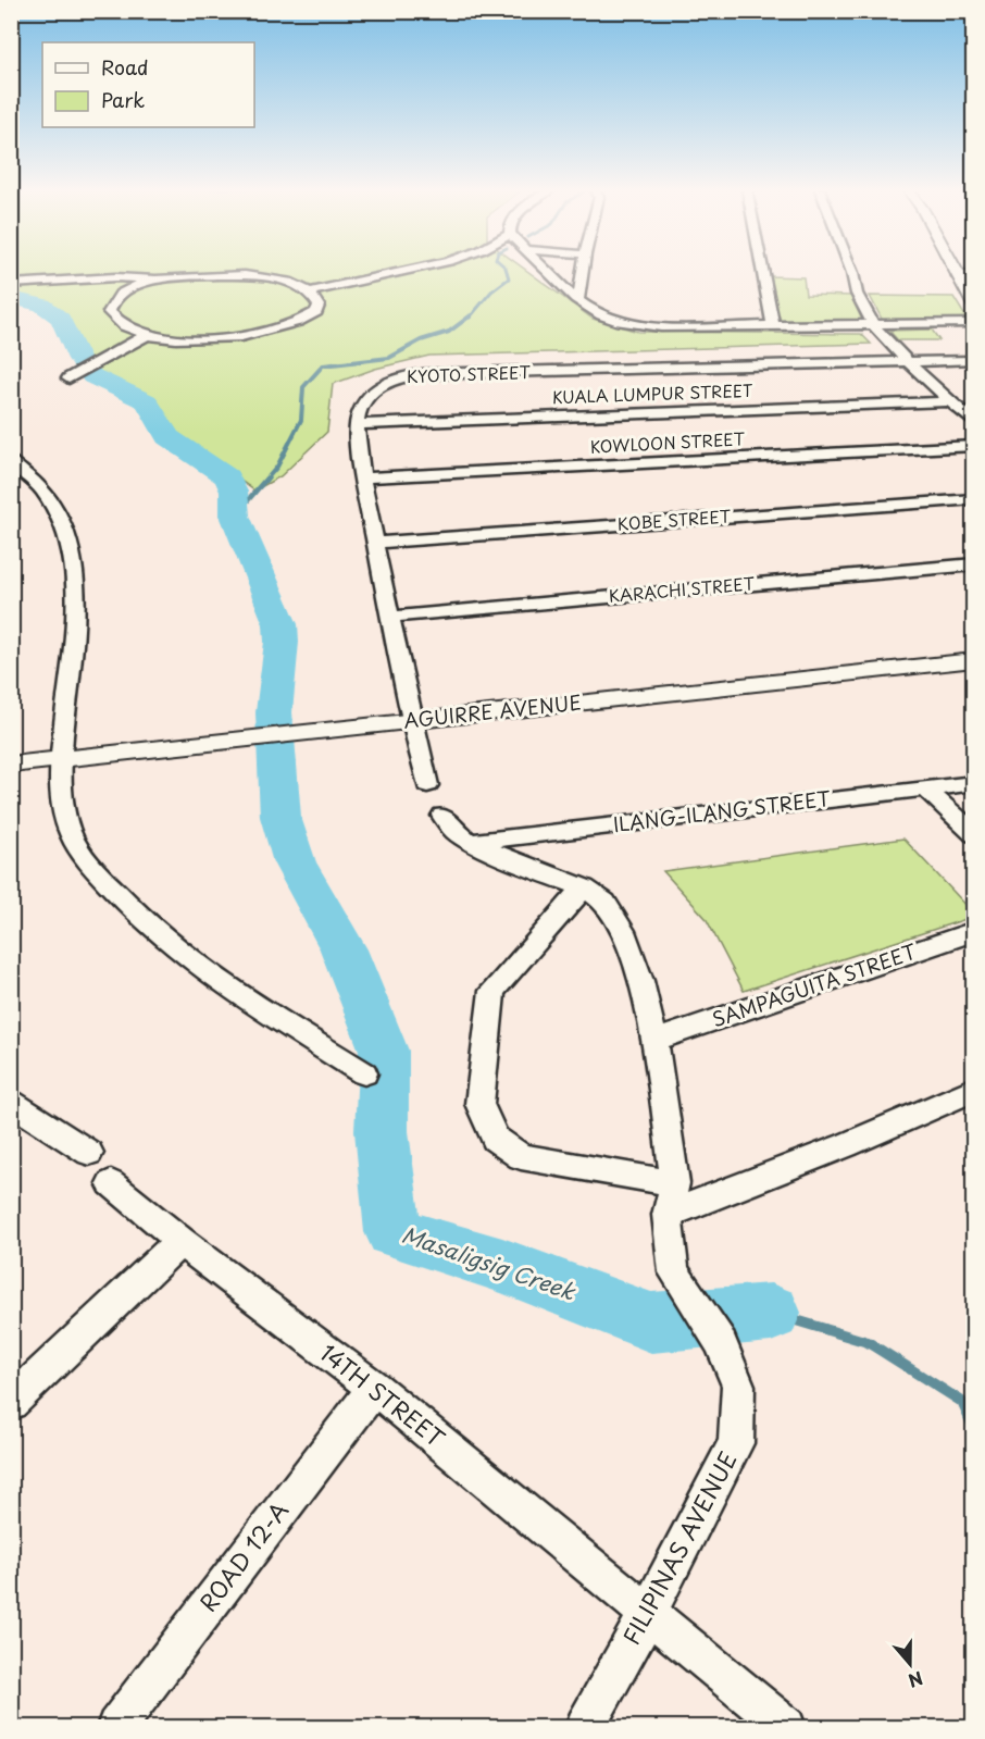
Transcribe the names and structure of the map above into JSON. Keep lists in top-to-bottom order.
{
  "streets": {
    "street": [
      "KYOTO STREET",
      "KUALA LUMPUR STREET",
      "KOWLOON STREET",
      "KOBE STREET",
      "KARACHI STREET",
      "AGUIRRE AVENUE",
      "ILANG-ILANG STREET",
      "SAMPAGUITA STREET",
      "14TH STREET",
      "FILIPINAS AVENUE",
      "ROAD 12-A"
    ]
  },
  "crossings": [
    ["KYOTO STREET", "KUALA LUMPUR STREET"],
    ["14TH STREET", "FILIPINAS AVENUE"],
    ["14TH STREET", "ROAD 12-A"]
  ],
  "water": ["Masaligsig Creek"],
  "legend": ["Road", "Park"],
  "north": "bottom"
}
